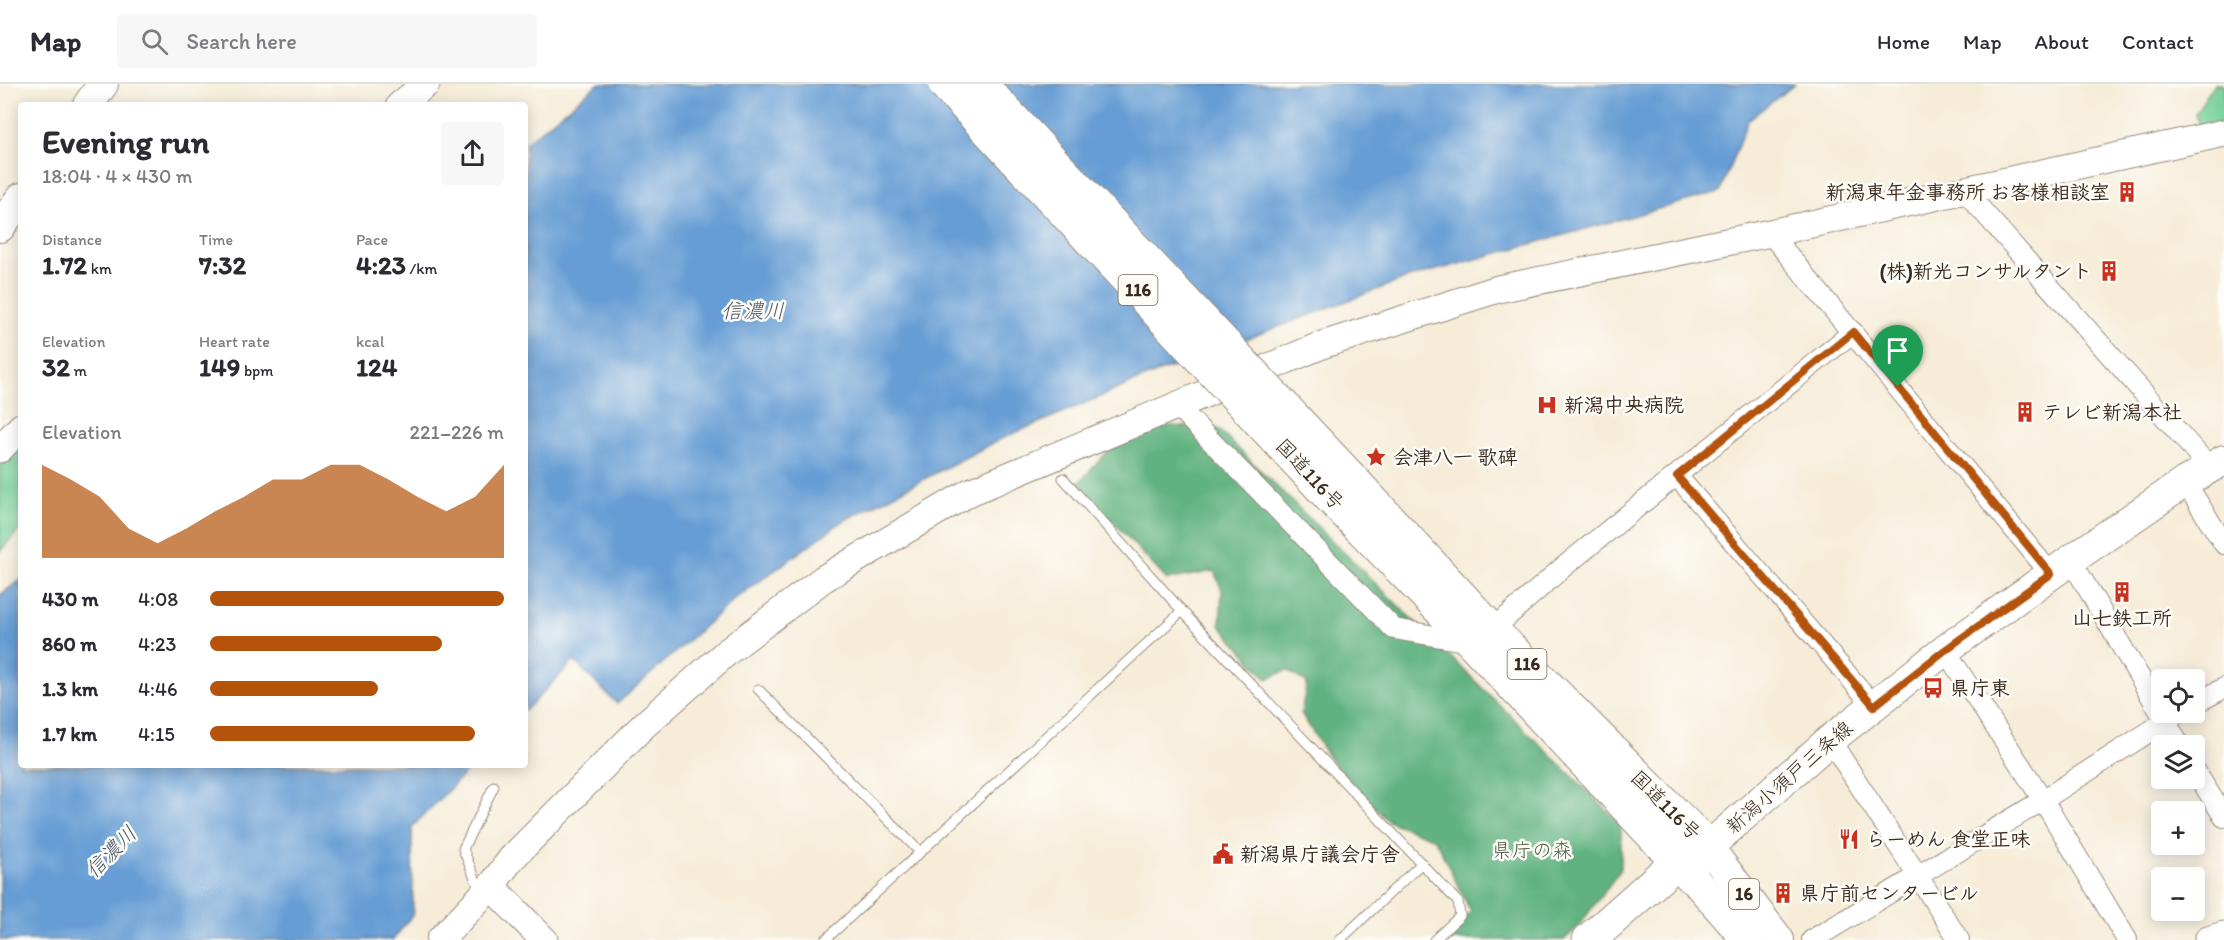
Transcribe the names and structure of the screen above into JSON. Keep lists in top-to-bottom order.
{
  "streets": {
    "highway": ["116", "国道116号"],
    "main road": ["新潟小須戸三条線", "16"]
  },
  "crossings": [
    ["国道116号", "新潟小須戸三条線"],
    ["国道116号", "16"],
    ["新潟小須戸三条線", "16"]
  ],
  "water": ["信濃川"],
  "parks": ["県庁の森"],
  "places": {
    "building": [
      "新潟東年金事務所 お客様相談室",
      "(株)新光コンサルタント",
      "テレビ新潟本社",
      "山七鉄工所",
      "県庁前センタービル"
    ],
    "hospital": ["新潟中央病院"],
    "place": ["会津八一 歌碑"],
    "bus stop": ["県庁東"],
    "restaurant": ["らーめん 食堂正味"],
    "public building": ["新潟県庁議会庁舎"]
  },
  "page": {
    "header": "Map",
    "search": "Search here",
    "nav": [
      "Home",
      "Map",
      "About",
      "Contact"
    ],
    "heading": ["Evening run", "18:04 · 4 × 430 m"],
    "stats": [
      ["Distance", "1.72 km"],
      ["Time", "7:32"],
      ["Pace", "4:23 /km"],
      ["Elevation", "32 m"],
      ["Heart rate", "149 bpm"],
      ["kcal", "124"]
    ],
    "chart": ["Elevation", "221–226 m"],
    "list": [
      {
        "name": "430 m",
        "note": "4:08"
      },
      {
        "name": "860 m",
        "note": "4:23"
      },
      {
        "name": "1.3 km",
        "note": "4:46"
      },
      {
        "name": "1.7 km",
        "note": "4:15"
      }
    ],
    "map_buttons": ["+", "−"]
  }
}
